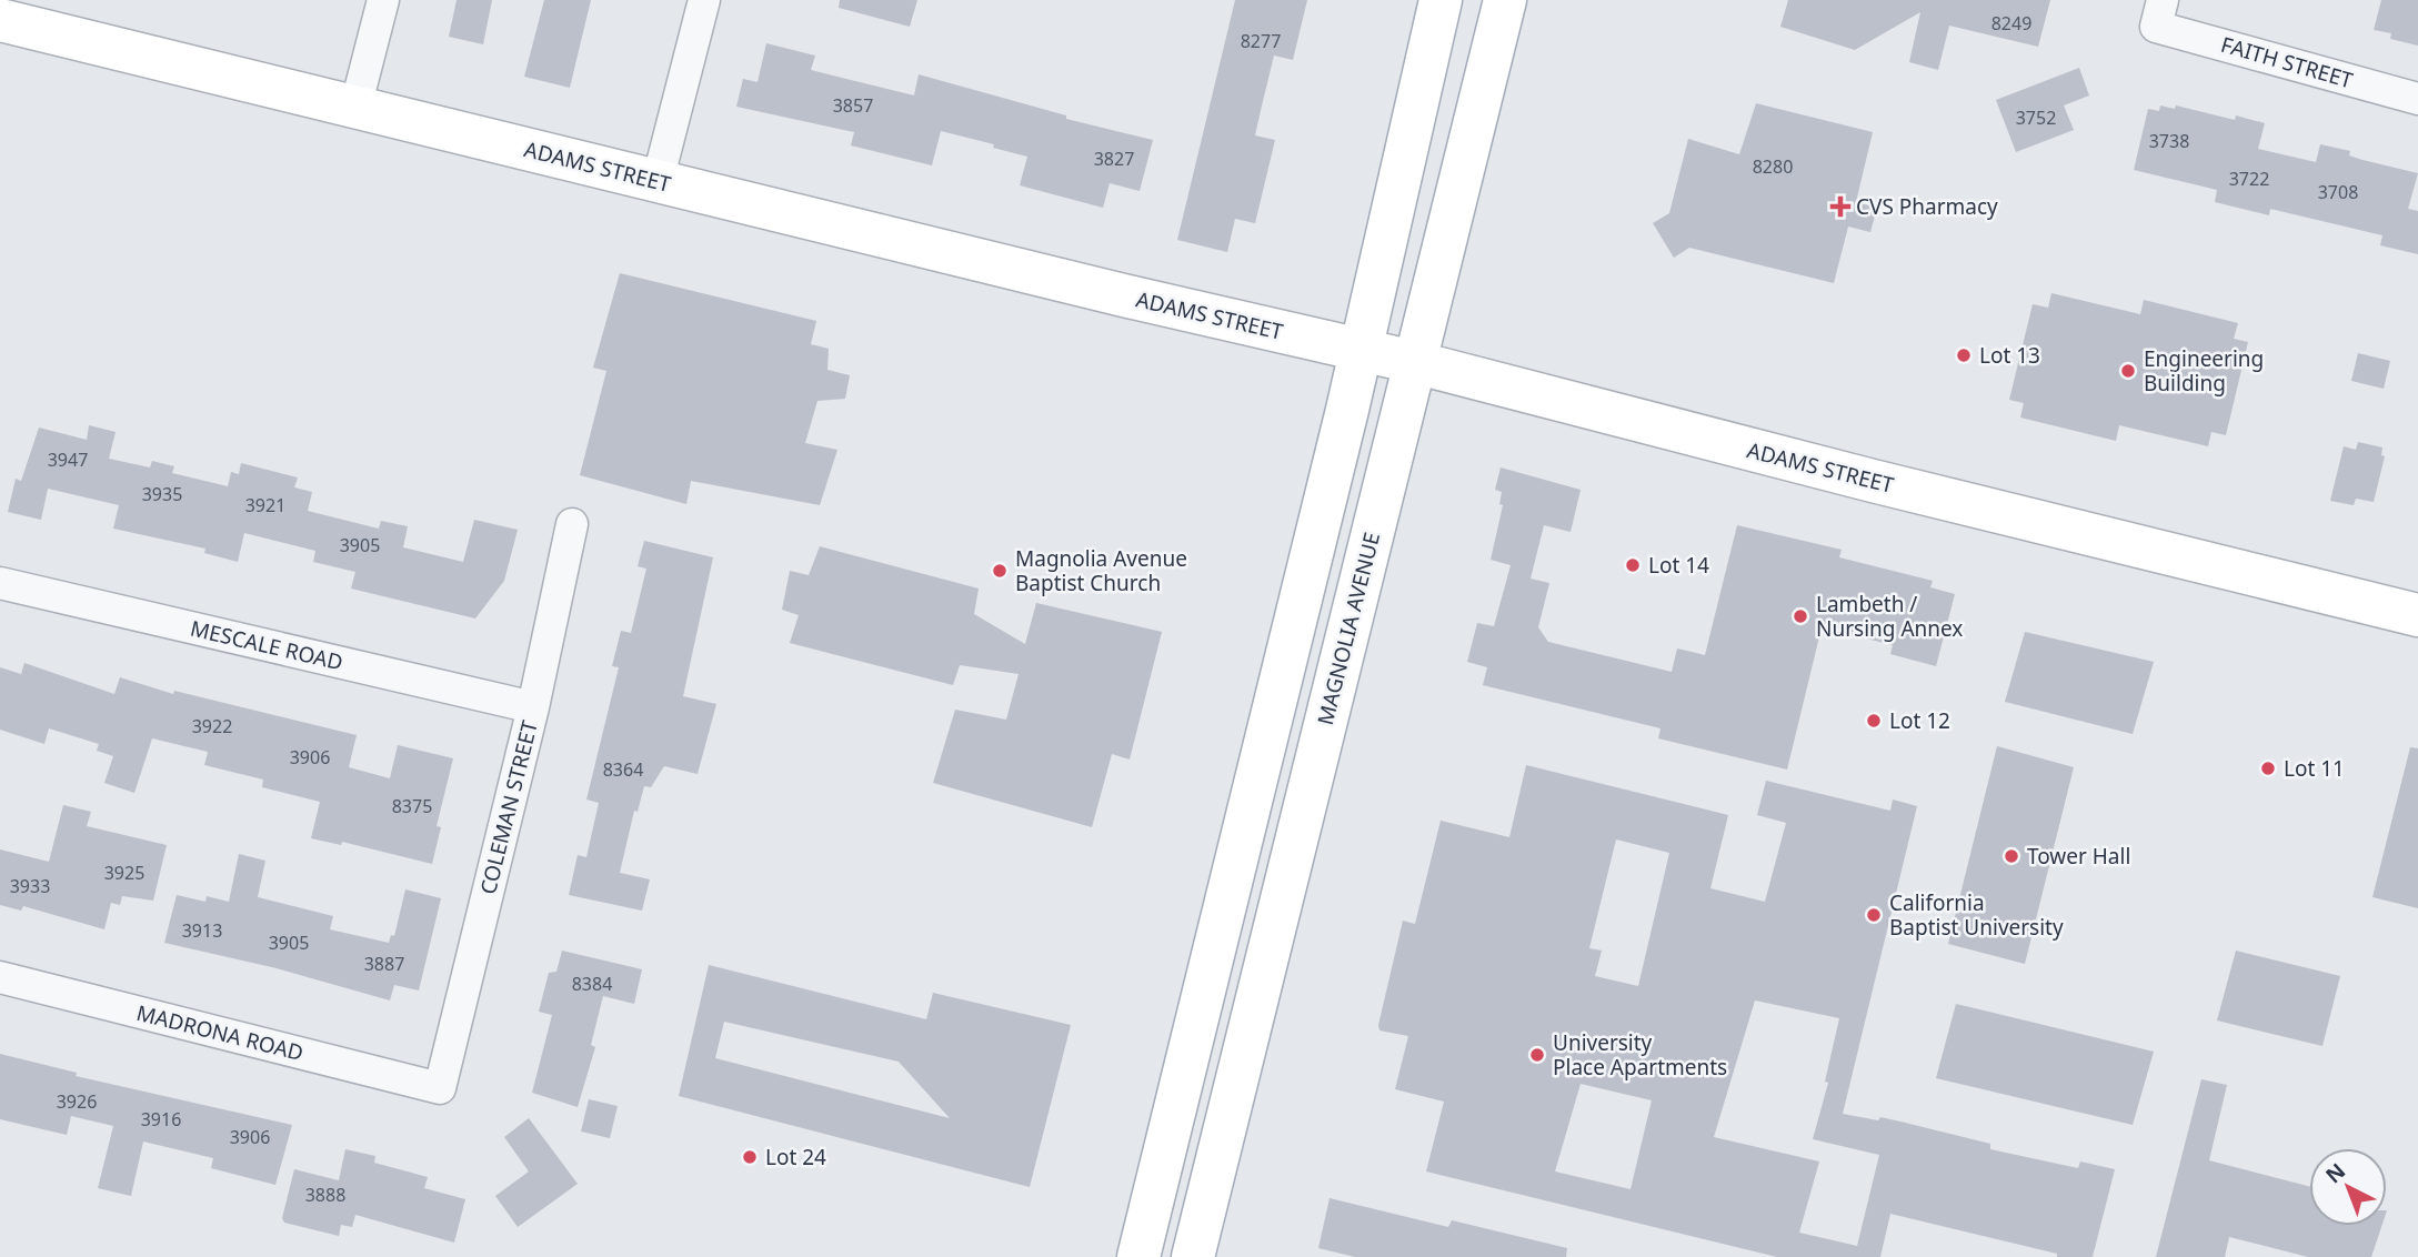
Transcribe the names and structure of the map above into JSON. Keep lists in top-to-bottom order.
{
  "streets": {
    "main road": ["ADAMS STREET", "MAGNOLIA AVENUE"],
    "street": [
      "FAITH STREET",
      "MESCALE ROAD",
      "COLEMAN STREET",
      "MADRONA ROAD"
    ]
  },
  "crossings": [
    ["ADAMS STREET", "MAGNOLIA AVENUE"],
    ["MESCALE ROAD", "COLEMAN STREET"],
    ["COLEMAN STREET", "MADRONA ROAD"]
  ],
  "places": {
    "health": ["CVS Pharmacy"],
    "other": [
      "Lot 13",
      "Engineering Building",
      "Lot 14",
      "Magnolia Avenue Baptist Church",
      "Lambeth / Nursing Annex",
      "Lot 12",
      "Lot 11",
      "Tower Hall",
      "California Baptist University",
      "University Place Apartments",
      "Lot 24"
    ]
  },
  "house_numbers": [
    "8249",
    "8277",
    "3857",
    "3752",
    "3738",
    "3827",
    "8280",
    "3722",
    "3708",
    "3947",
    "3935",
    "3921",
    "3905",
    "3922",
    "3906",
    "8364",
    "8375",
    "3925",
    "3933",
    "3913",
    "3905",
    "3887",
    "8384",
    "3926",
    "3916",
    "3906",
    "3888"
  ],
  "north": "top left"
}
